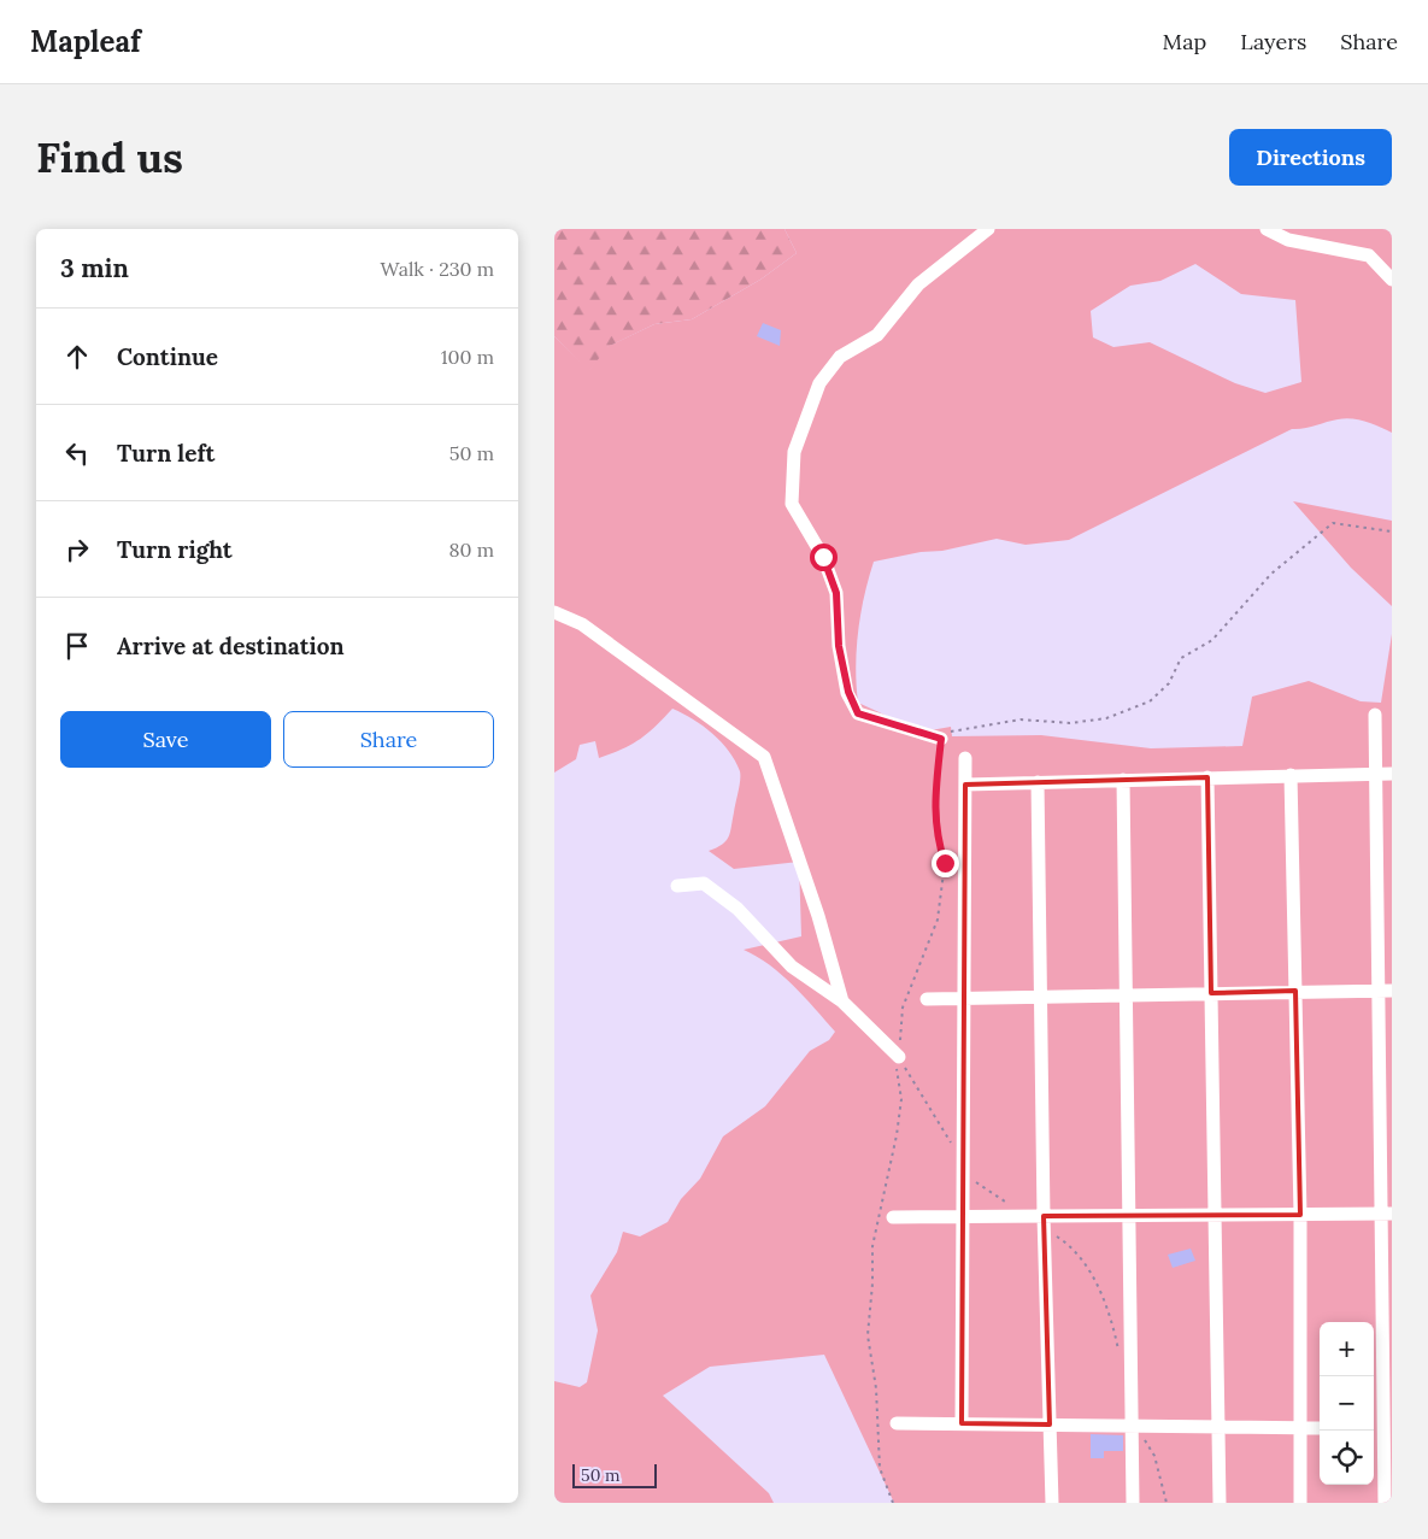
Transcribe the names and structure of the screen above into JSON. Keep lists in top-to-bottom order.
{
  "scale_bar": "50 m",
  "page": {
    "header": "Mapleaf",
    "nav": ["Map", "Layers", "Share"],
    "buttons": [
      "Directions",
      ["Save", "Share"]
    ],
    "title": "Find us",
    "heading": ["3 min", "Walk · 230 m"],
    "list": [
      ["Continue", "100 m"],
      ["Turn left", "50 m"],
      ["Turn right", "80 m"],
      "Arrive at destination"
    ],
    "map_buttons": ["+", "−"],
    "scale": "50 m"
  }
}
